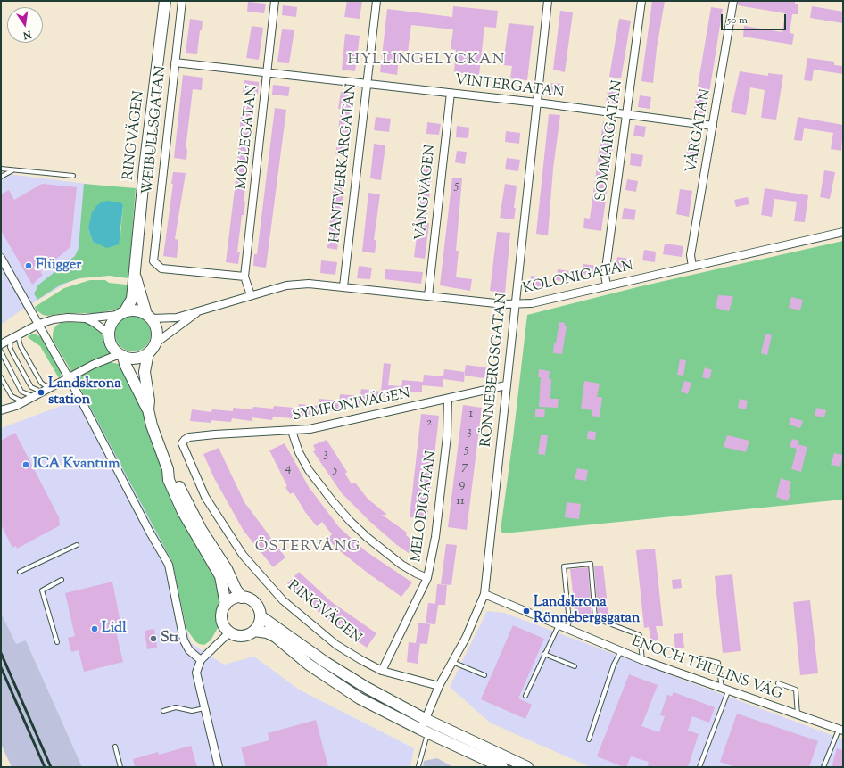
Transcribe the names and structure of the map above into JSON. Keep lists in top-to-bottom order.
{
  "streets": {
    "main road": ["RINGVÄGEN"],
    "street": [
      "VINTERGATAN",
      "WEIBULLSGATAN",
      "VÅRGATAN",
      "MÖLLEGATAN",
      "SOMMARGATAN",
      "HANTVERKARGATAN",
      "VÅNGVÄGEN",
      "KOLONIGATAN",
      "RÖNNEBERGSGATAN",
      "SYMFONIVÄGEN",
      "MELODIGATAN",
      "ENOCH THULINS VÄG"
    ]
  },
  "crossings": [
    ["VINTERGATAN", "WEIBULLSGATAN"],
    ["VINTERGATAN", "VÅRGATAN"],
    ["VINTERGATAN", "MÖLLEGATAN"],
    ["VINTERGATAN", "SOMMARGATAN"],
    ["VINTERGATAN", "HANTVERKARGATAN"],
    ["VINTERGATAN", "VÅNGVÄGEN"],
    ["VINTERGATAN", "RÖNNEBERGSGATAN"],
    ["WEIBULLSGATAN", "MÖLLEGATAN"],
    ["VÅRGATAN", "KOLONIGATAN"],
    ["RINGVÄGEN", "KOLONIGATAN"],
    ["RINGVÄGEN", "RÖNNEBERGSGATAN"],
    ["RINGVÄGEN", "SYMFONIVÄGEN"],
    ["RINGVÄGEN", "MELODIGATAN"],
    ["SOMMARGATAN", "KOLONIGATAN"],
    ["HANTVERKARGATAN", "KOLONIGATAN"],
    ["VÅNGVÄGEN", "KOLONIGATAN"],
    ["KOLONIGATAN", "RÖNNEBERGSGATAN"],
    ["RÖNNEBERGSGATAN", "SYMFONIVÄGEN"],
    ["RÖNNEBERGSGATAN", "ENOCH THULINS VÄG"],
    ["SYMFONIVÄGEN", "MELODIGATAN"]
  ],
  "districts": ["HYLLINGELYCKAN", "ÖSTERVÅNG"],
  "places": [
    "Flügger",
    "Landskrona station",
    "ICA Kvantum",
    "Landskrona Rönnebergsgatan",
    "Lidl",
    "St1"
  ],
  "house_numbers": [
    "5",
    "1",
    "2",
    "3",
    "5",
    "3",
    "7",
    "4",
    "5",
    "9",
    "11"
  ],
  "scale_bar": "50 m",
  "north": "bottom"
}
